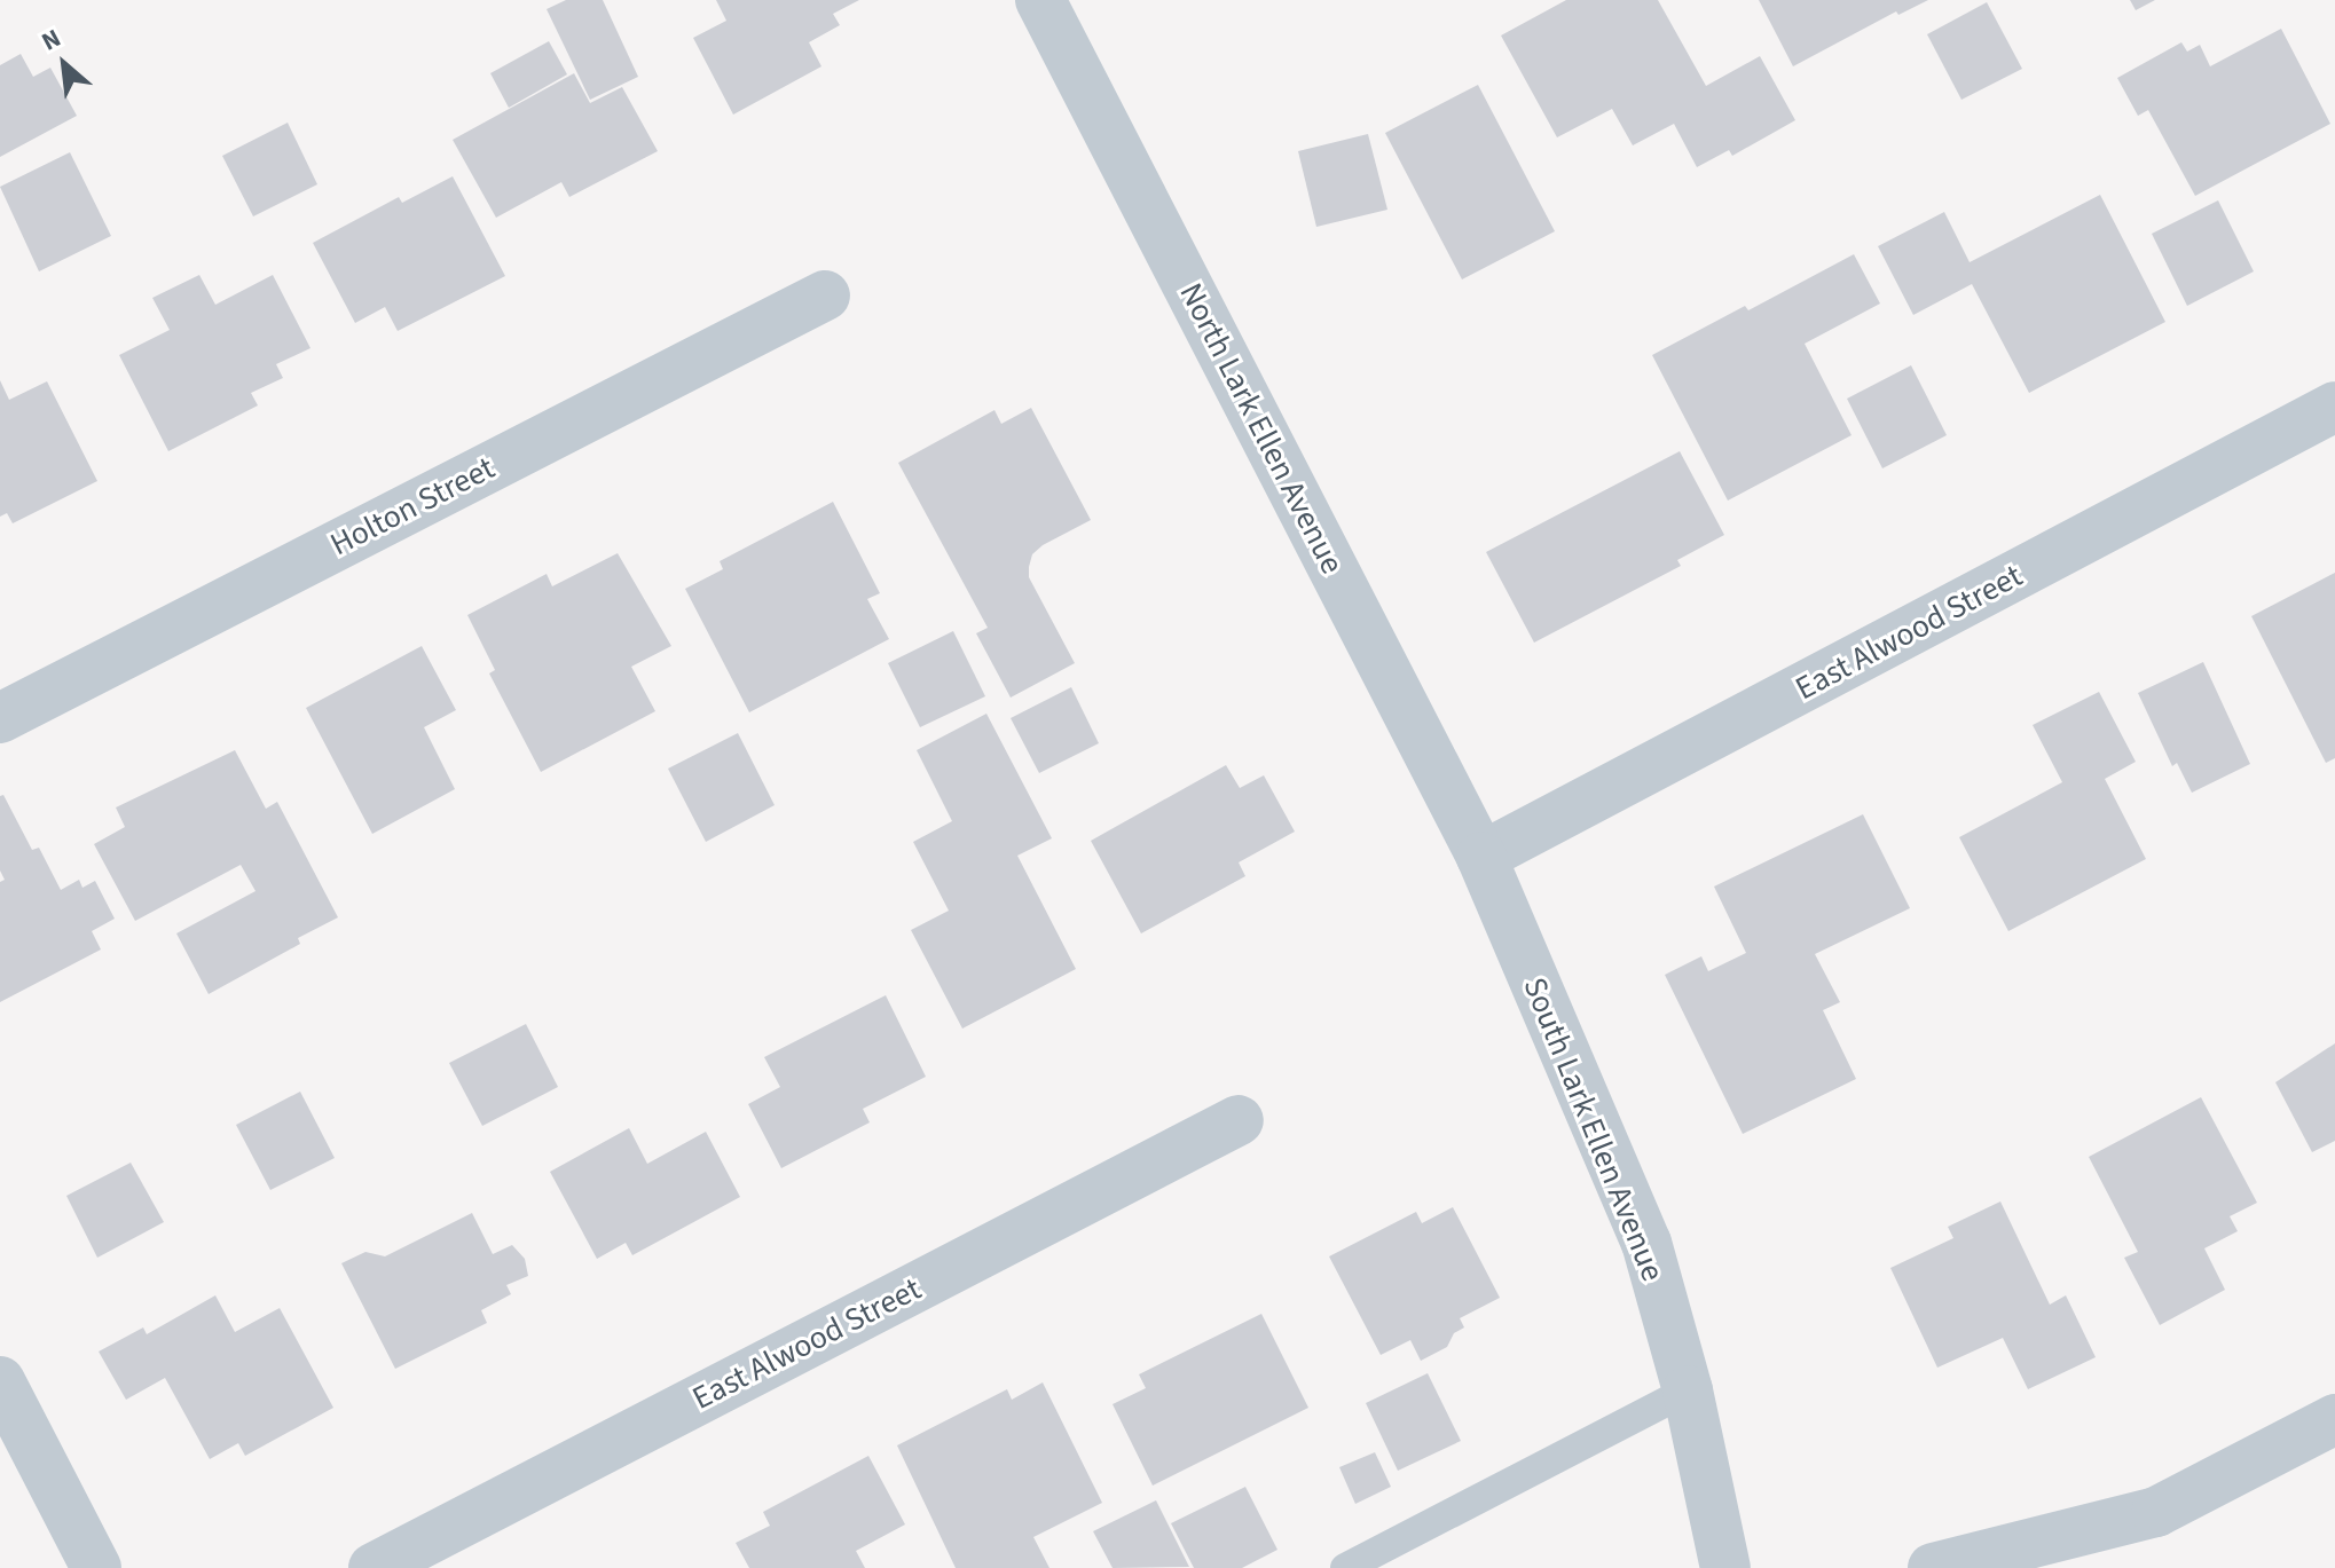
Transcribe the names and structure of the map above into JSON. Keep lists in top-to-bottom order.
{
  "streets": {
    "street": [
      "North Lark Ellen Avenue",
      "Holton Street",
      "East Alwood Street",
      "South Lark Ellen Avenue"
    ]
  },
  "crossings": [
    ["North Lark Ellen Avenue", "East Alwood Street"],
    ["North Lark Ellen Avenue", "South Lark Ellen Avenue"],
    ["East Alwood Street", "South Lark Ellen Avenue"]
  ],
  "north": "top left"
}
